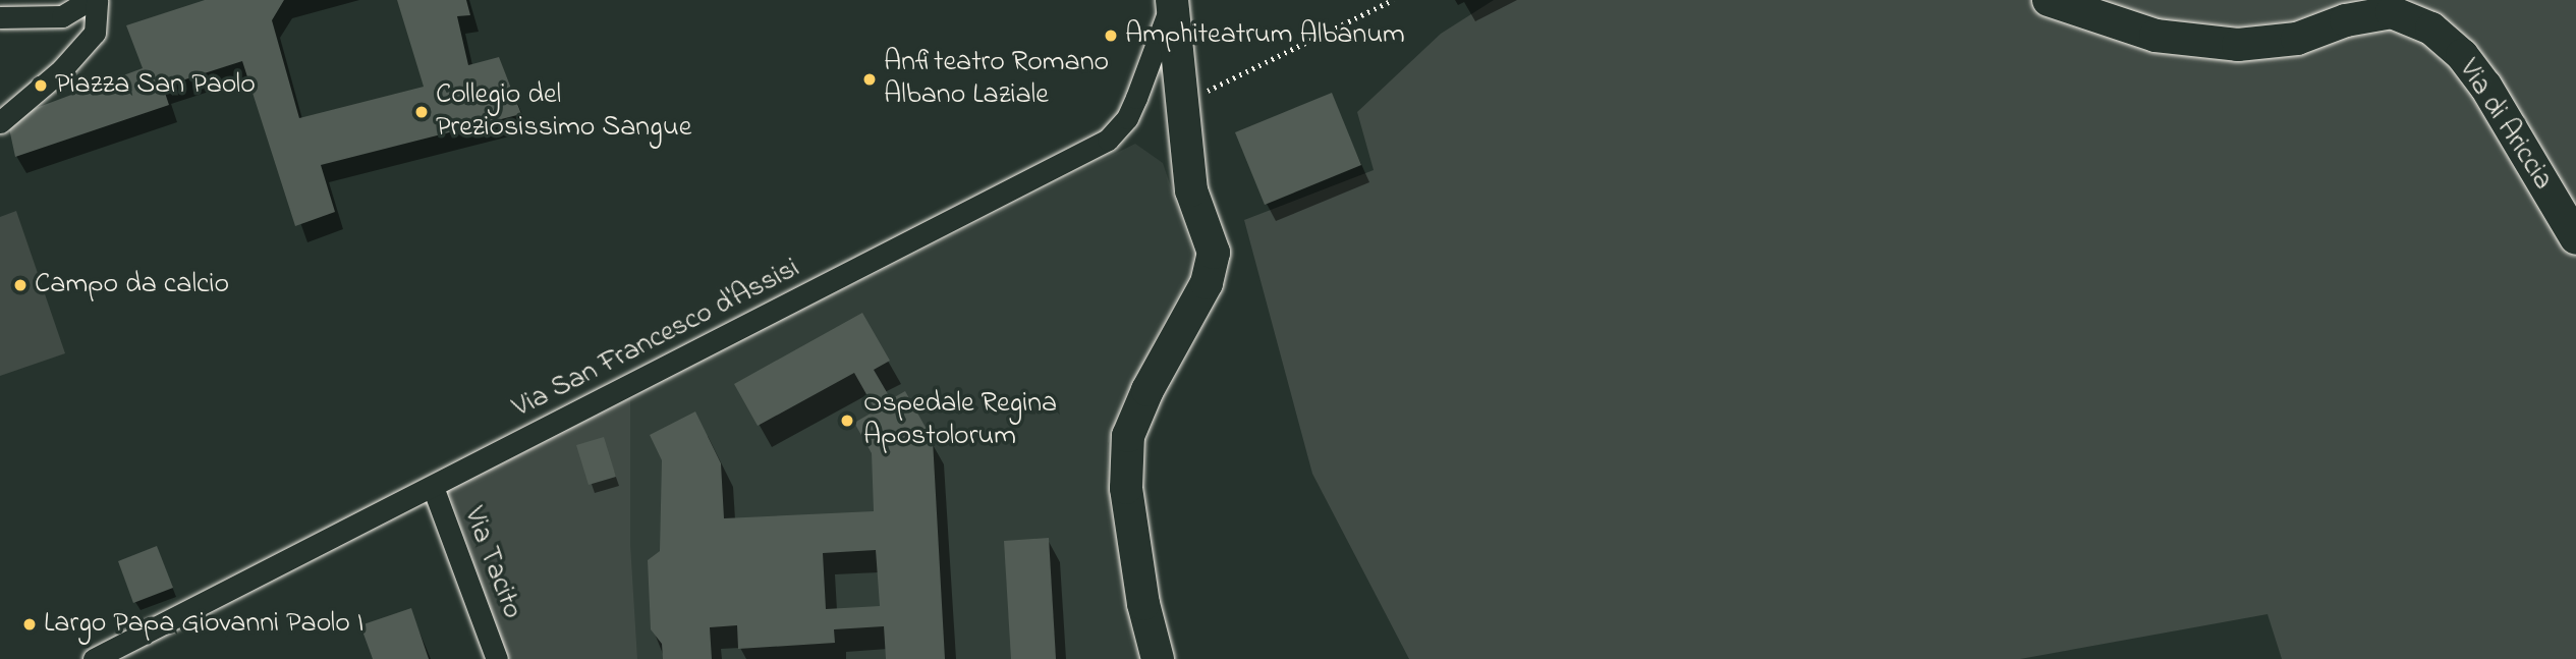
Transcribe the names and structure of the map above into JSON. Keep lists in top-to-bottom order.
{
  "streets": {
    "street": ["Via di Ariccia", "Via San Francesco d'Assisi", "Via Tacito"]
  },
  "crossings": [
    ["Via San Francesco d'Assisi", "Via Tacito"]
  ],
  "places": [
    "Amphiteatrum Albanum",
    "Anfiteatro Romano Albano Laziale",
    "Piazza San Paolo",
    "Collegio del Preziosissimo Sangue",
    "Campo da calcio",
    "Ospedale Regina Apostolorum",
    "Largo Papa Giovanni Paolo I"
  ]
}
